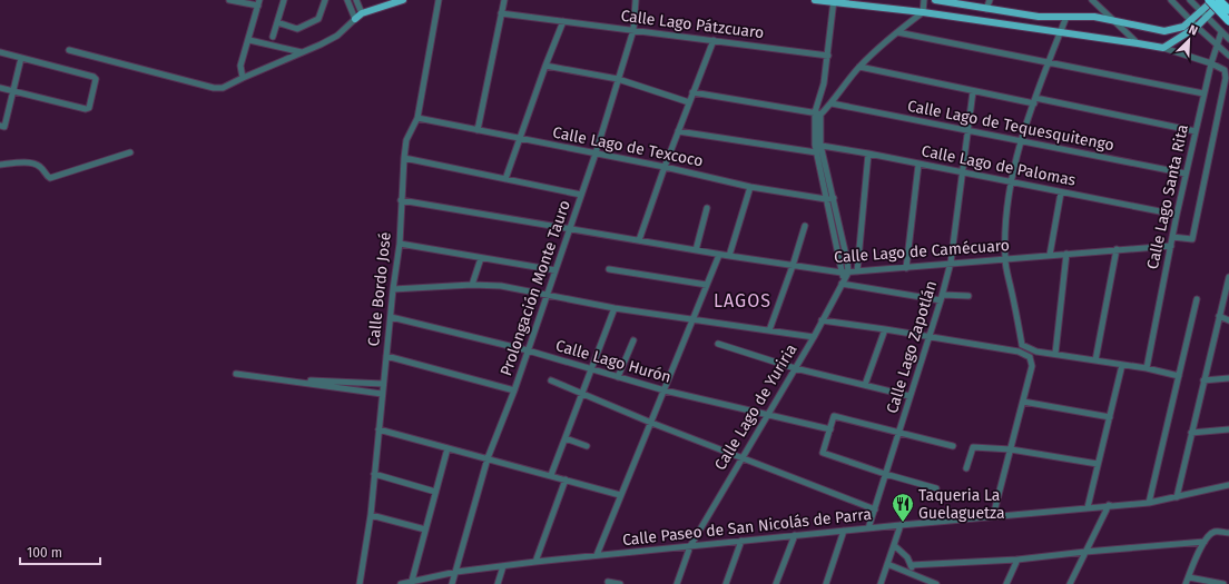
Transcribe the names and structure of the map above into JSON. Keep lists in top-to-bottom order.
{
  "streets": {
    "street": [
      "Calle Lago Pátzcuaro",
      "Calle Lago de Tequesquitengo",
      "Calle Lago de Texcoco",
      "Calle Lago de Palomas",
      "Calle Lago Santa Rita",
      "Calle Lago de Camécuaro",
      "Prolongación Monte Tauro",
      "Calle Bordo José",
      "Calle Lago Zapotlán",
      "Calle Lago Hurón",
      "Calle Lago de Yuriria",
      "Calle Paseo de San Nicolás de Parra"
    ]
  },
  "crossings": [
    ["Calle Lago Pátzcuaro", "Prolongación Monte Tauro"],
    ["Calle Lago de Tequesquitengo", "Calle Lago Santa Rita"],
    ["Calle Lago de Tequesquitengo", "Calle Lago Zapotlán"],
    ["Calle Lago de Texcoco", "Prolongación Monte Tauro"],
    ["Calle Lago de Texcoco", "Calle Bordo José"],
    ["Calle Lago de Palomas", "Calle Lago Santa Rita"],
    ["Calle Lago de Palomas", "Calle Lago Zapotlán"],
    ["Calle Lago Santa Rita", "Calle Lago de Camécuaro"],
    ["Calle Lago de Camécuaro", "Prolongación Monte Tauro"],
    ["Calle Lago de Camécuaro", "Calle Bordo José"],
    ["Calle Lago de Camécuaro", "Calle Lago Zapotlán"],
    ["Prolongación Monte Tauro", "Calle Lago Hurón"],
    ["Prolongación Monte Tauro", "Calle Paseo de San Nicolás de Parra"],
    ["Calle Bordo José", "Calle Lago Hurón"],
    ["Calle Lago Zapotlán", "Calle Paseo de San Nicolás de Parra"],
    ["Calle Lago Hurón", "Calle Lago de Yuriria"],
    ["Calle Lago de Yuriria", "Calle Paseo de San Nicolás de Parra"]
  ],
  "districts": ["LAGOS"],
  "places": {
    "restaurant": ["Taqueria La Guelaguetza"]
  },
  "scale_bar": "100 m",
  "north": "top right"
}
